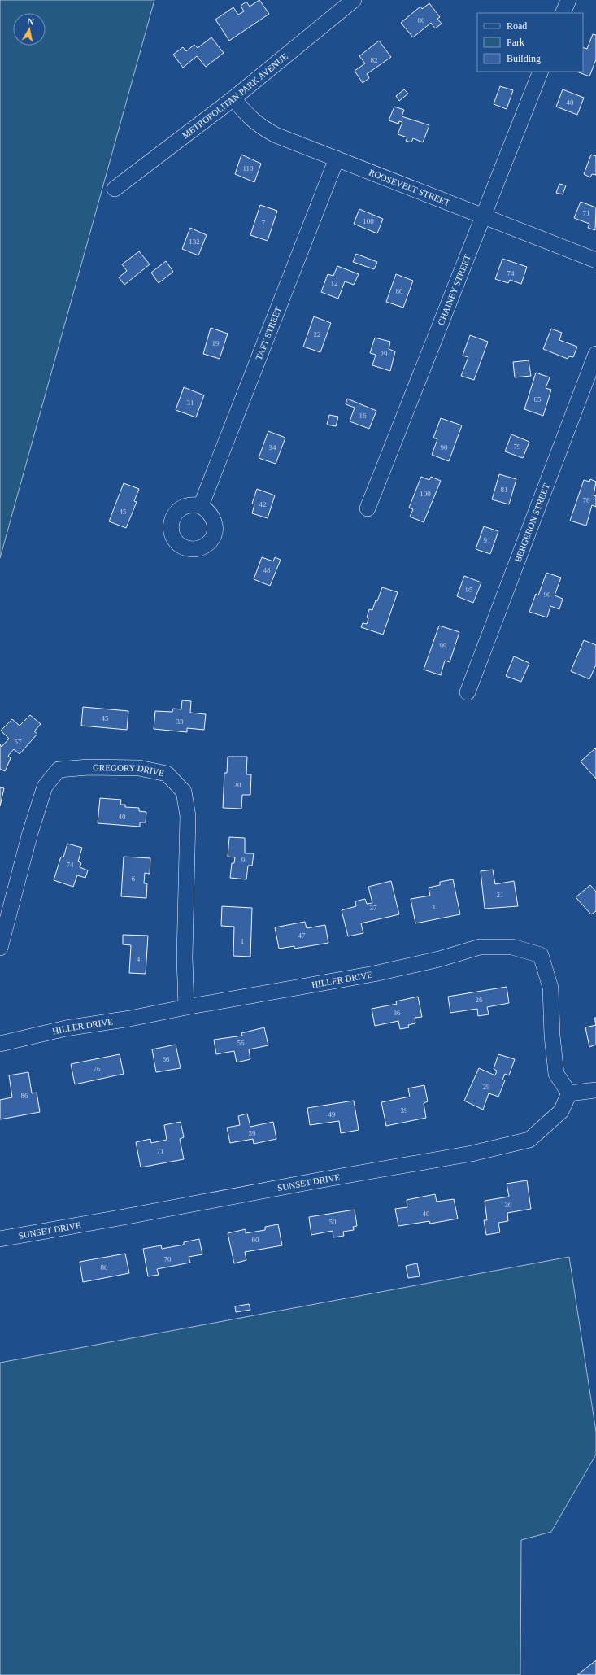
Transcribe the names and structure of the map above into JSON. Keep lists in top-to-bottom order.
{
  "streets": {
    "street": [
      "METROPOLITAN PARK AVENUE",
      "ROOSEVELT STREET",
      "CHAINEY STREET",
      "TAFT STREET",
      "BERGERON STREET",
      "GREGORY DRIVE",
      "HILLER DRIVE",
      "SUNSET DRIVE"
    ]
  },
  "crossings": [
    ["METROPOLITAN PARK AVENUE", "ROOSEVELT STREET"],
    ["ROOSEVELT STREET", "CHAINEY STREET"],
    ["ROOSEVELT STREET", "TAFT STREET"],
    ["GREGORY DRIVE", "HILLER DRIVE"],
    ["HILLER DRIVE", "SUNSET DRIVE"]
  ],
  "house_numbers": [
    "80",
    "82",
    "40",
    "110",
    "71",
    "100",
    "7",
    "132",
    "74",
    "12",
    "80",
    "22",
    "19",
    "29",
    "65",
    "31",
    "16",
    "79",
    "34",
    "90",
    "81",
    "100",
    "76",
    "42",
    "45",
    "91",
    "48",
    "95",
    "90",
    "99",
    "45",
    "33",
    "57",
    "20",
    "40",
    "9",
    "74",
    "6",
    "21",
    "31",
    "37",
    "47",
    "1",
    "4",
    "26",
    "36",
    "56",
    "66",
    "76",
    "29",
    "86",
    "39",
    "49",
    "59",
    "71",
    "30",
    "40",
    "50",
    "60",
    "70",
    "80"
  ],
  "legend": ["Road", "Park", "Building"],
  "north": "top"
}
